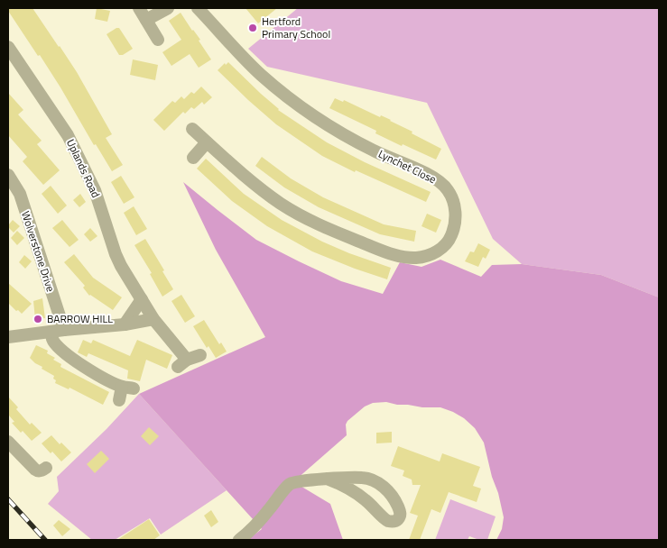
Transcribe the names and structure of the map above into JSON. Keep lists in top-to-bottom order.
{
  "streets": {
    "street": ["Lynchet Close", "Uplands Road", "Wolverstone Drive"]
  },
  "places": ["Hertford Primary School", "BARROW HILL"]
}
